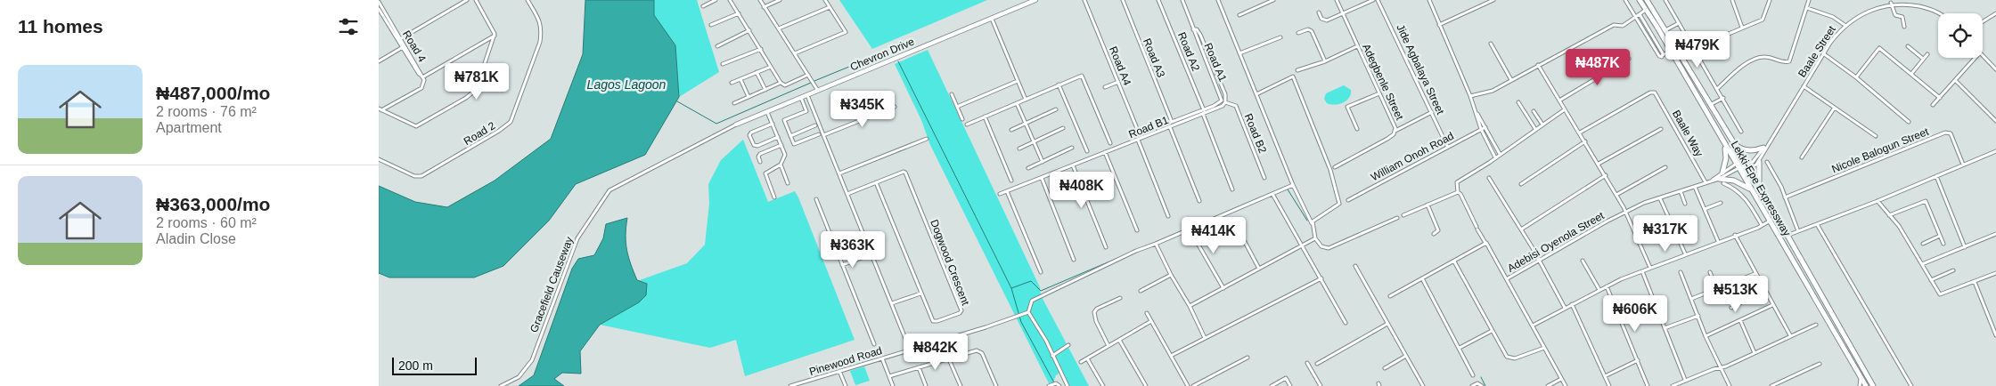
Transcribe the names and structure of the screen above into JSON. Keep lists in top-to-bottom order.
{
  "streets": {
    "highway": ["Lekki-Epe Expressway"],
    "main road": ["Chevron Drive"],
    "street": [
      "Road 4",
      "Road A2",
      "Baale Street",
      "Road A3",
      "Road A1",
      "Road A4",
      "Jide Agbalaya Street",
      "Adegbenle Street",
      "Road B1",
      "Road 2",
      "Road B2",
      "Baale Way",
      "Nicole Balogun Street",
      "William Onoh Road",
      "Adebisi Oyenola Street",
      "Dogwood Crescent",
      "Gracefield Causeway",
      "Pinewood Road"
    ]
  },
  "crossings": [
    ["Road A2", "Road A1"],
    ["Chevron Drive", "Gracefield Causeway"],
    ["Road A3", "Road A1"],
    ["Road A1", "Road A4"],
    ["Jide Agbalaya Street", "William Onoh Road"],
    ["Road B1", "Road B2"],
    ["Baale Way", "Adebisi Oyenola Street"],
    ["Lekki-Epe Expressway", "Adebisi Oyenola Street"]
  ],
  "water": ["Lagos Lagoon"],
  "scale_bar": "200 m",
  "page": {
    "heading": "11 homes",
    "price": [
      "₦479K",
      "₦487K",
      "₦781K",
      "₦345K",
      "₦408K",
      "₦317K",
      "₦414K",
      "₦363K",
      "₦513K",
      "₦606K",
      "₦842K"
    ],
    "list": [
      {
        "name": "₦487,000/mo",
        "note": "2 rooms · 76 m² · Apartment"
      },
      {
        "name": "₦363,000/mo",
        "note": "2 rooms · 60 m² · Aladin Close"
      }
    ],
    "scale": "200 m"
  }
}
